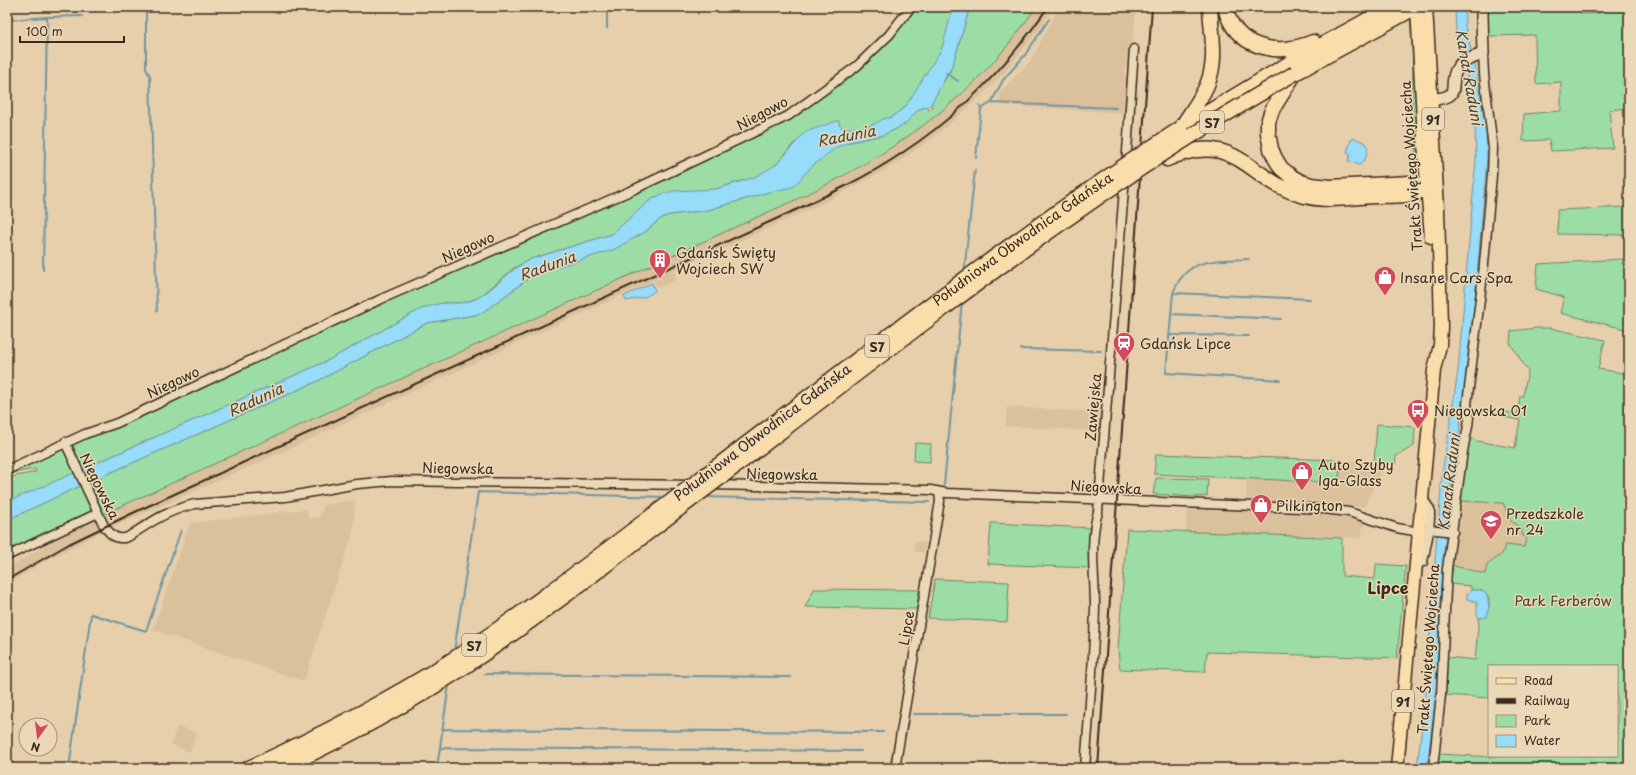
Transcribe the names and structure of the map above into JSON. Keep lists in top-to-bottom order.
{
  "streets": {
    "highway": ["S7", "Południowa Obwodnica Gdańska"],
    "main road": ["91", "Trakt Świętego Wojciecha"],
    "street": [
      "Niegowo",
      "Zawiejska",
      "Niegowska",
      "Lipce"
    ]
  },
  "crossings": [
    ["Niegowo", "Niegowska"],
    ["Trakt Świętego Wojciecha", "Południowa Obwodnica Gdańska"],
    ["Trakt Świętego Wojciecha", "Niegowska"],
    ["Zawiejska", "Niegowska"],
    ["Niegowska", "Lipce"]
  ],
  "districts": ["Lipce"],
  "water": ["Kanał Raduni", "Radunia"],
  "parks": ["Park Ferberów"],
  "places": {
    "building": ["Gdańsk Święty Wojciech SW"],
    "shop": ["Insane Cars Spa", "Auto Szyby Iga-Glass", "Pilkington"],
    "station": ["Gdańsk Lipce"],
    "bus stop": ["Niegowska 01"],
    "school or university": ["Przedszkole nr 24"]
  },
  "legend": [
    "Road",
    "Railway",
    "Park",
    "Water"
  ],
  "scale_bar": "100 m",
  "north": "bottom"
}
